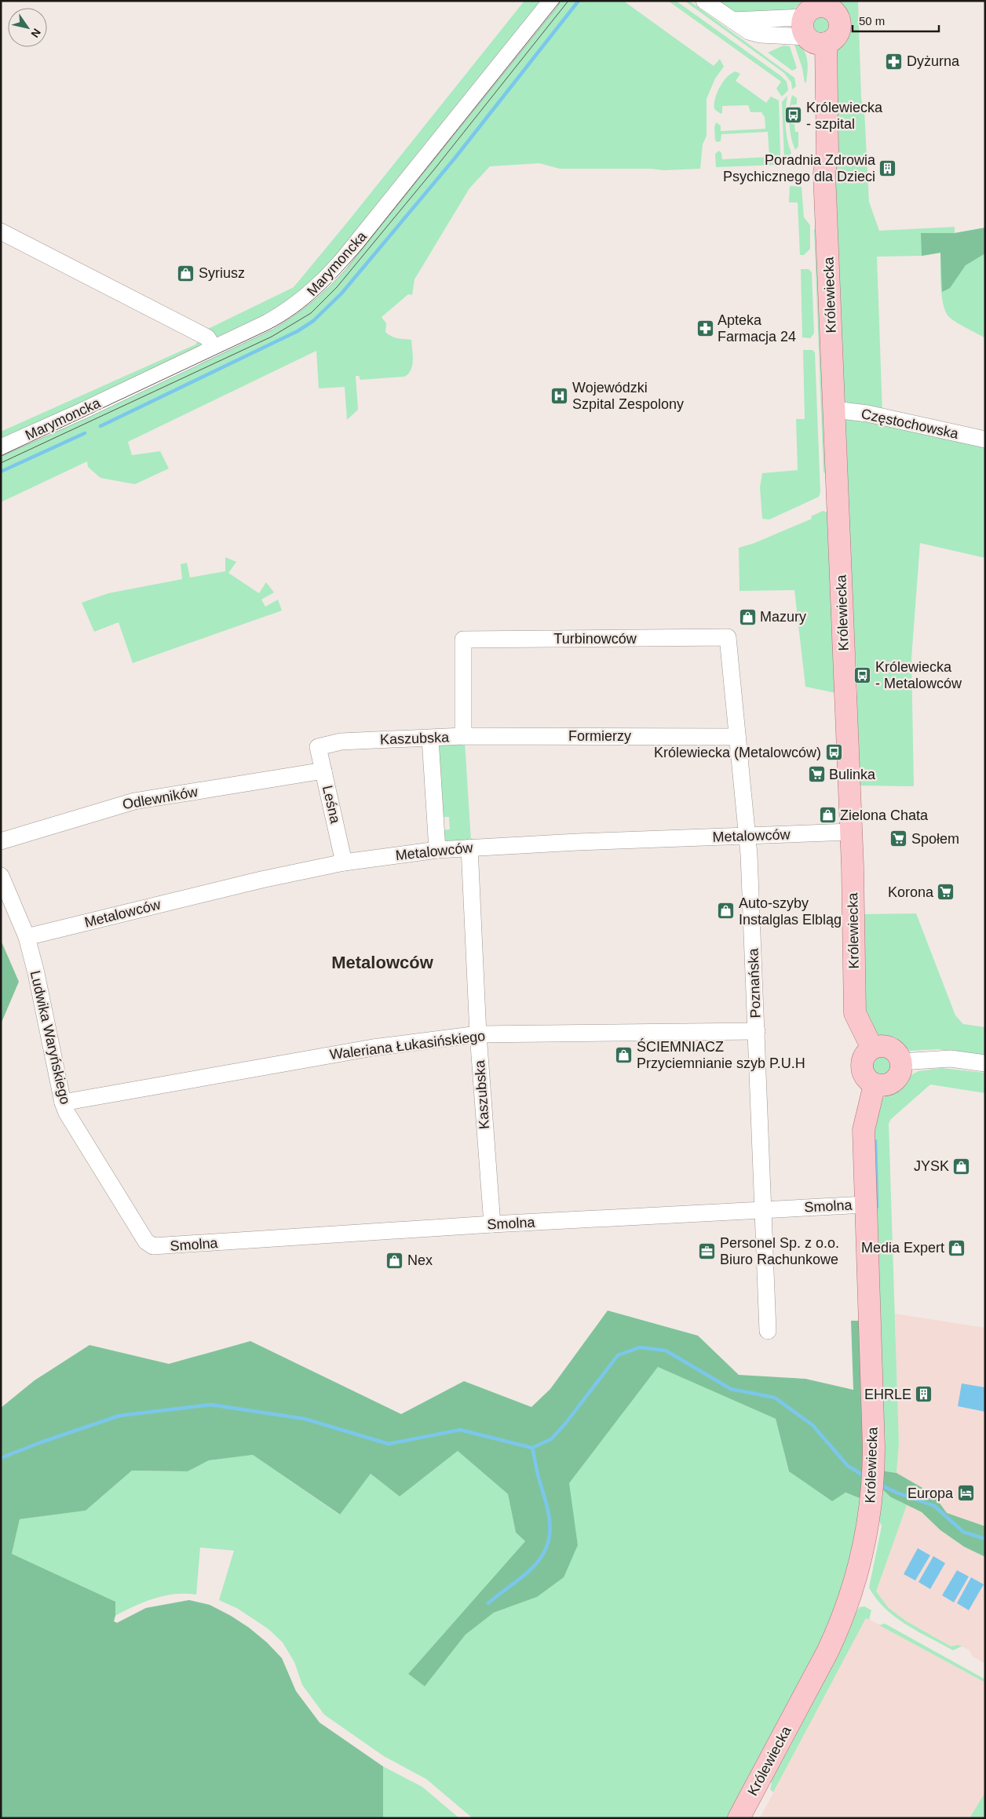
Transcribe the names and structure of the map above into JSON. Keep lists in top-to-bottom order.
{
  "streets": {
    "main road": ["Królewiecka"],
    "street": [
      "Marymoncka",
      "Częstochowska",
      "Turbinowców",
      "Formierzy",
      "Kaszubska",
      "Odlewników",
      "Leśna",
      "Metalowców",
      "Poznańska",
      "Ludwika Waryńskiego",
      "Waleriana Łukasińskiego",
      "Smolna"
    ]
  },
  "crossings": [
    ["Królewiecka", "Częstochowska"],
    ["Królewiecka", "Metalowców"],
    ["Królewiecka", "Smolna"],
    ["Turbinowców", "Kaszubska"],
    ["Turbinowców", "Poznańska"],
    ["Formierzy", "Kaszubska"],
    ["Formierzy", "Poznańska"],
    ["Kaszubska", "Leśna"],
    ["Kaszubska", "Metalowców"],
    ["Kaszubska", "Waleriana Łukasińskiego"],
    ["Kaszubska", "Smolna"],
    ["Odlewników", "Leśna"],
    ["Leśna", "Metalowców"],
    ["Metalowców", "Poznańska"],
    ["Metalowców", "Ludwika Waryńskiego"],
    ["Poznańska", "Waleriana Łukasińskiego"],
    ["Poznańska", "Smolna"],
    ["Ludwika Waryńskiego", "Waleriana Łukasińskiego"],
    ["Ludwika Waryńskiego", "Smolna"]
  ],
  "districts": ["Metalowców"],
  "places": {
    "pharmacy": ["Dyżurna", "Apteka Farmacja 24"],
    "bus stop": ["Królewiecka - szpital", "Królewiecka - Metalowców", "Królewiecka (Metalowców)"],
    "building": ["Poradnia Zdrowia Psychicznego dla Dzieci", "EHRLE"],
    "shop": [
      "Syriusz",
      "Mazury",
      "Zielona Chata",
      "Auto-szyby Instalglas Elbląg",
      "ŚCIEMNIACZ Przyciemnianie szyb P.U.H",
      "JYSK",
      "Media Expert",
      "Nex"
    ],
    "hospital": ["Wojewódzki Szpital Zespolony"],
    "supermarket": ["Bulinka", "Społem", "Korona"],
    "office": ["Personel Sp. z o.o. Biuro Rachunkowe"],
    "hotel": ["Europa"]
  },
  "scale_bar": "50 m",
  "north": "bottom right"
}
